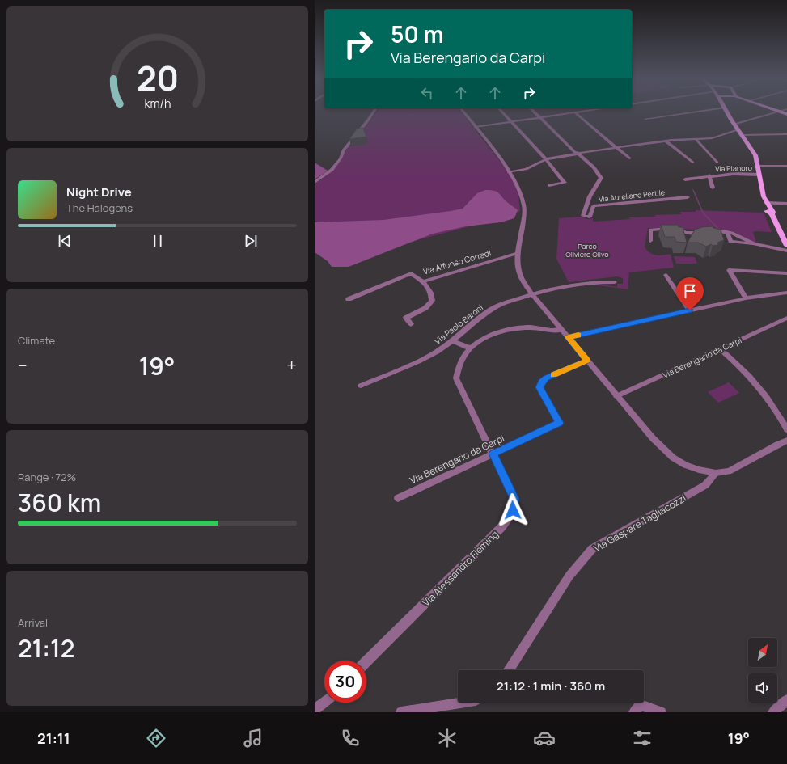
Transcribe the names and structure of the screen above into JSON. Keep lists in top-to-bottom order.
{
  "streets": {
    "street": [
      "Via Pianoro",
      "Via Aureliano Pertile",
      "Via Alfonso Corradi",
      "Via Paolo Baroni",
      "Via Berengario da Carpi",
      "Via Gaspare Tagliacozzi",
      "Via Alessandro Fleming"
    ]
  },
  "crossings": [
    ["Via Berengario da Carpi", "Via Alessandro Fleming"]
  ],
  "parks": ["Parco Oliviero Olivo"],
  "north": "top right",
  "page": {
    "turn": ["50 m", "Via Berengario da Carpi"],
    "song": ["Night Drive", "The Halogens"],
    "tile": [
      "Climate",
      ["Range · 72%", "360 km"],
      ["Arrival", "21:12"]
    ],
    "heat": ["−", "19°", "+"],
    "limit": "30",
    "trip": "21:12 · 1 min · 360 m",
    "tabs": ["21:11", "19°"],
    "gauge": ["20", "km/h"]
  }
}
